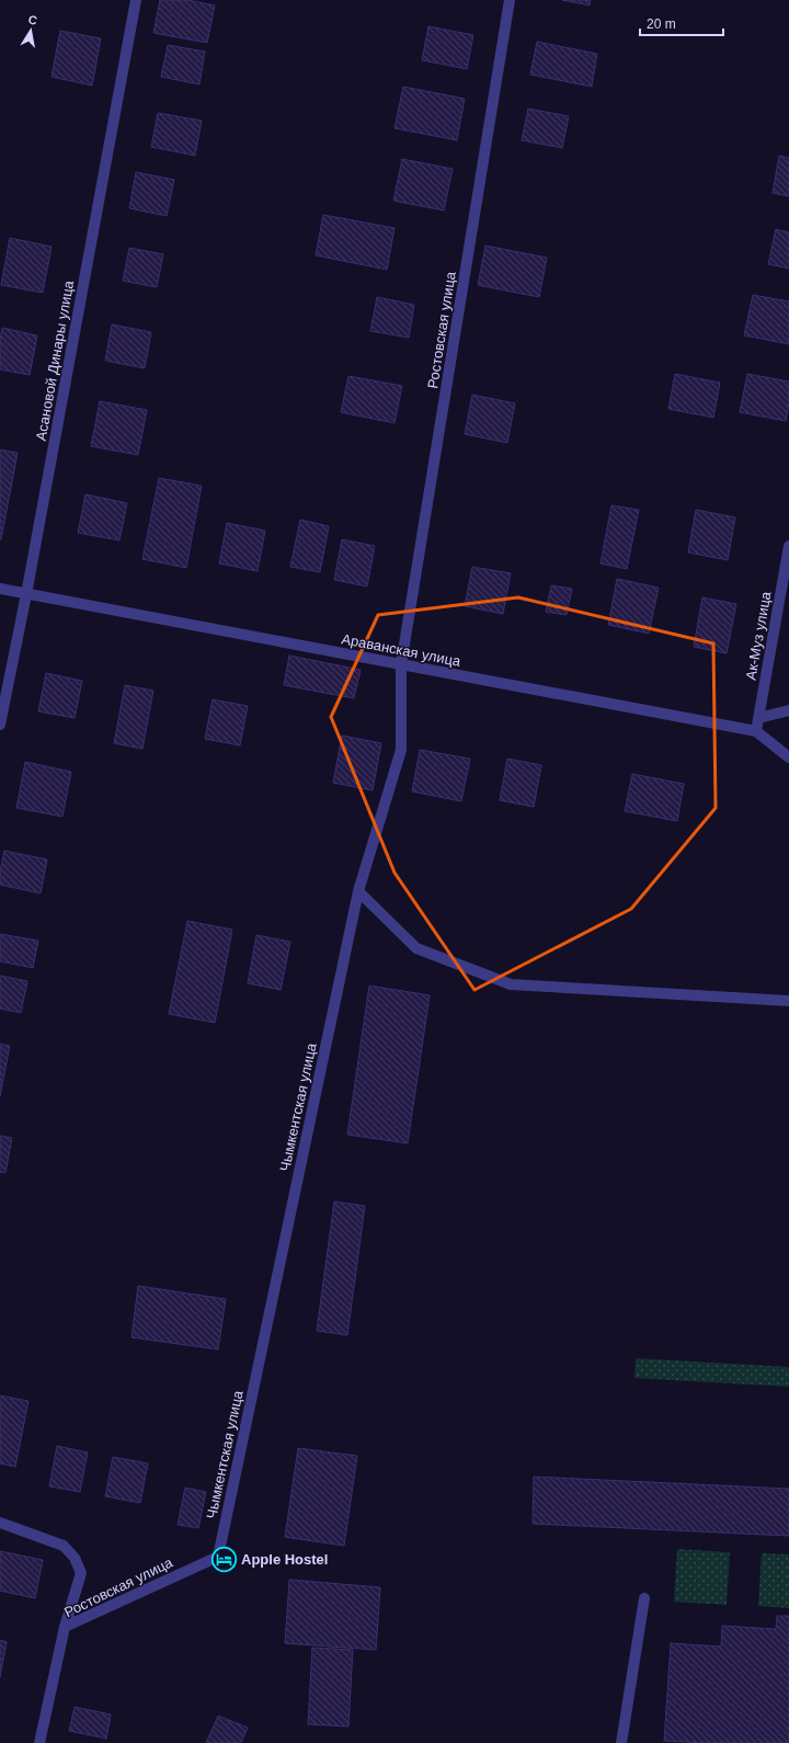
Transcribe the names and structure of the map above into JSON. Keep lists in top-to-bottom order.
{
  "streets": {
    "street": [
      "Ростовская улица",
      "Асановой Динары улица",
      "Ак-Муз улица",
      "Араванская улица",
      "Чымкентская улица"
    ]
  },
  "crossings": [
    ["Ростовская улица", "Араванская улица"],
    ["Ростовская улица", "Чымкентская улица"],
    ["Асановой Динары улица", "Араванская улица"],
    ["Ак-Муз улица", "Араванская улица"],
    ["Араванская улица", "Чымкентская улица"]
  ],
  "places": {
    "hotel": ["Apple Hostel"]
  },
  "scale_bar": "20 m",
  "north": "top"
}
